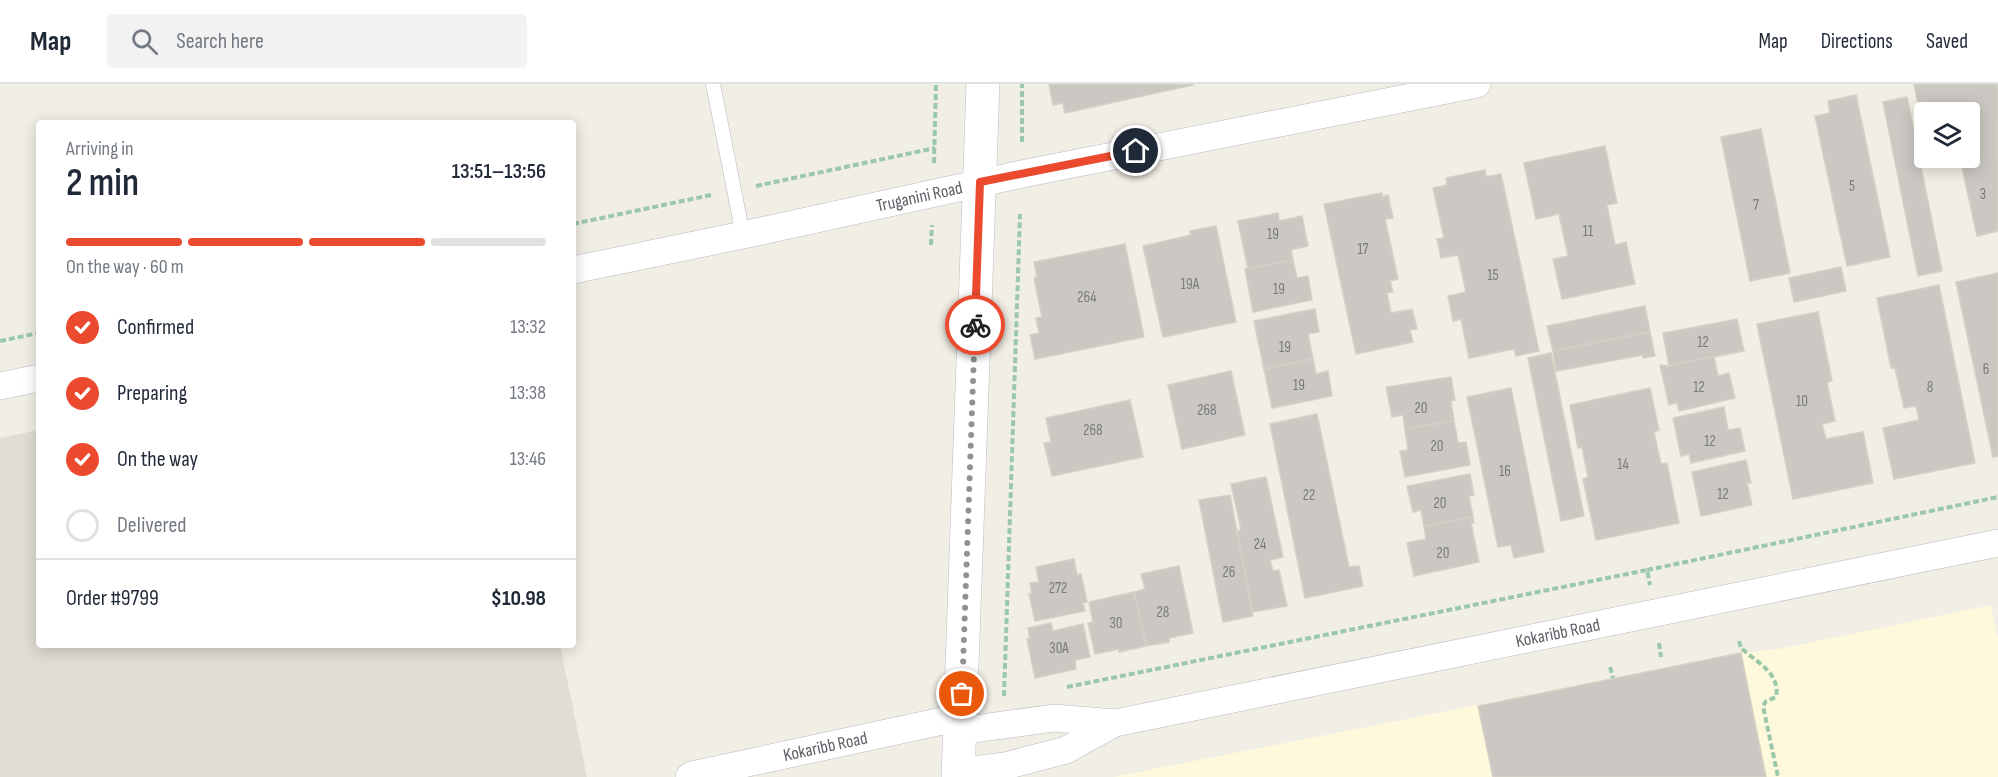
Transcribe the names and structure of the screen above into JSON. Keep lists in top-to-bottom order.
{
  "streets": {
    "street": ["Truganini Road", "Kokaribb Road"]
  },
  "house_numbers": [
    "5",
    "3",
    "7",
    "11",
    "19",
    "17",
    "15",
    "19A",
    "19",
    "264",
    "12",
    "19",
    "6",
    "19",
    "12",
    "8",
    "10",
    "20",
    "268",
    "268",
    "12",
    "20",
    "14",
    "16",
    "12",
    "22",
    "20",
    "24",
    "20",
    "26",
    "272",
    "28",
    "30",
    "30A"
  ],
  "page": {
    "header": "Map",
    "search": "Search here",
    "nav": ["Map", "Directions", "Saved"],
    "heading": ["2 min", "Arriving in", "13:51–13:56"],
    "panel": ["Order #9799", "$10.98"],
    "bar": "On the way · 60 m",
    "list": [
      ["Confirmed", "13:32"],
      ["Preparing", "13:38"],
      ["On the way", "13:46"],
      "Delivered"
    ]
  }
}
